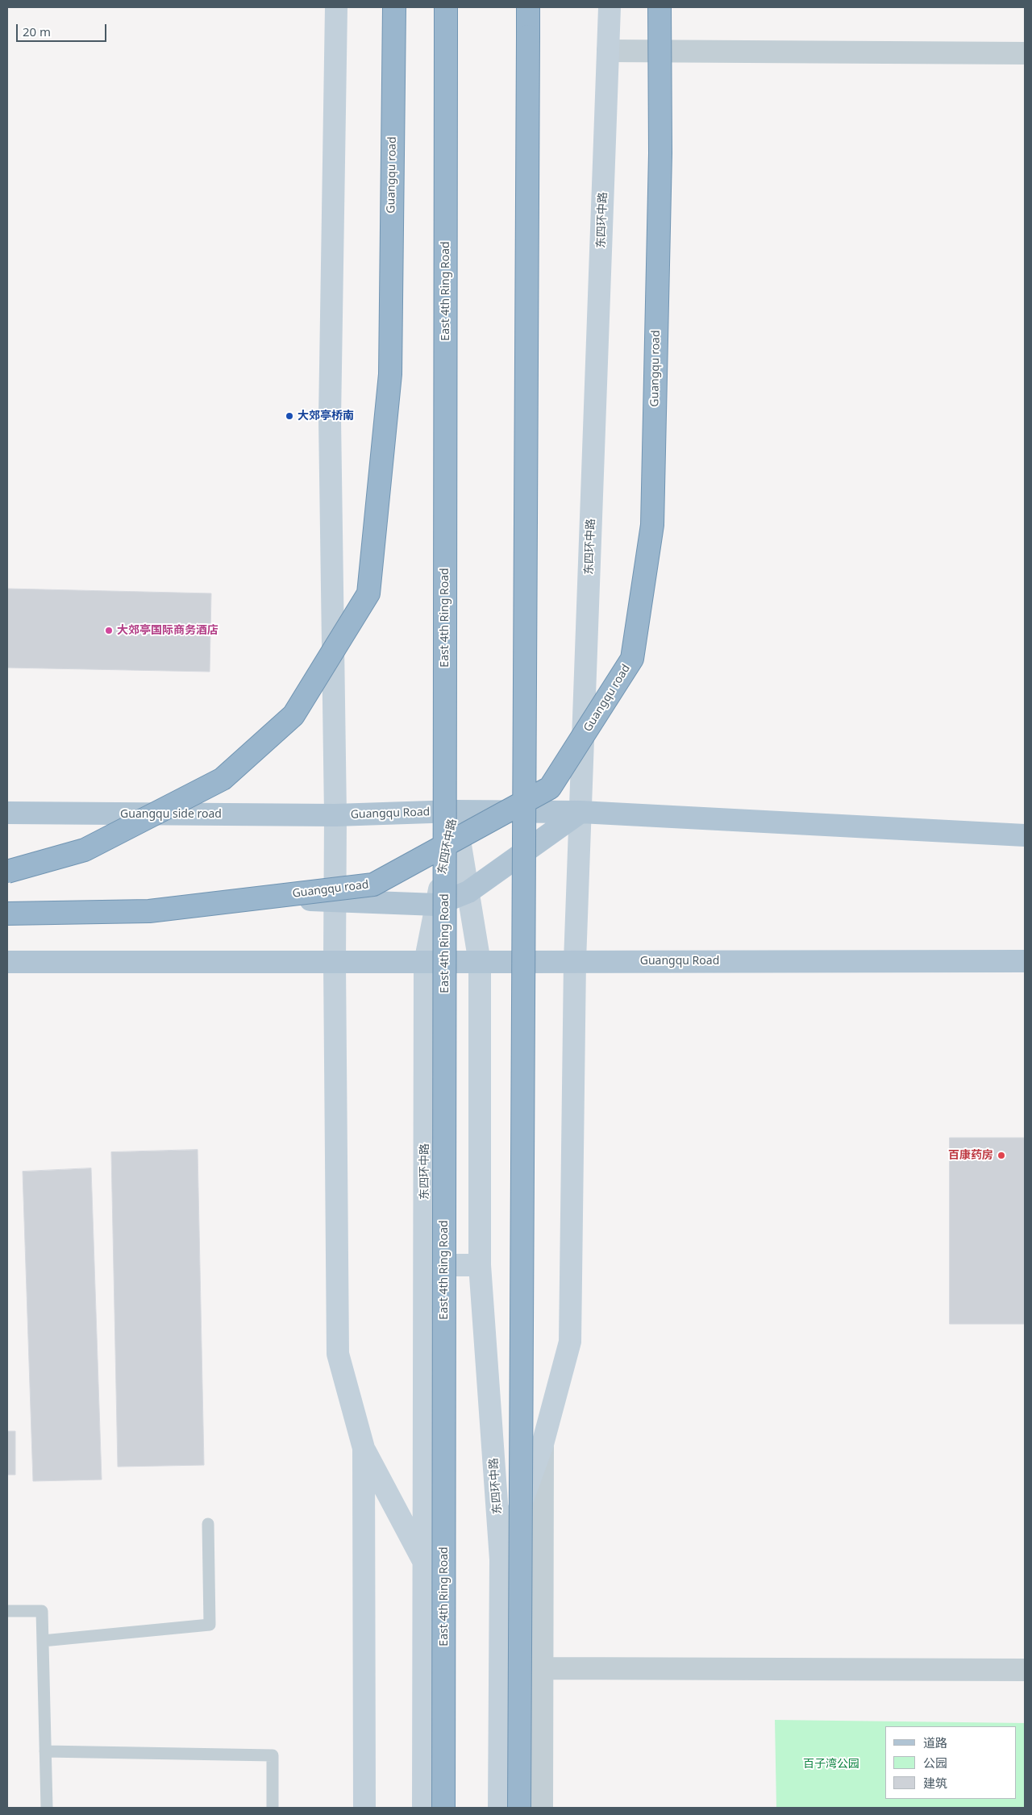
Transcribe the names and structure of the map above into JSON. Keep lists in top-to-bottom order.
{
  "streets": {
    "highway": ["Guangqu road", "East 4th Ring Road"],
    "main road": ["东四环中路", "Guangqu Road", "Guangqu side road"]
  },
  "crossings": [
    ["东四环中路", "Guangqu Road"],
    ["Guangqu Road", "Guangqu side road"]
  ],
  "parks": ["百子湾公园"],
  "places": ["大郊亭桥南", "大郊亭国际商务酒店", "百康药房"],
  "legend": ["道路", "公园", "建筑"],
  "scale_bar": "20 m"
}
